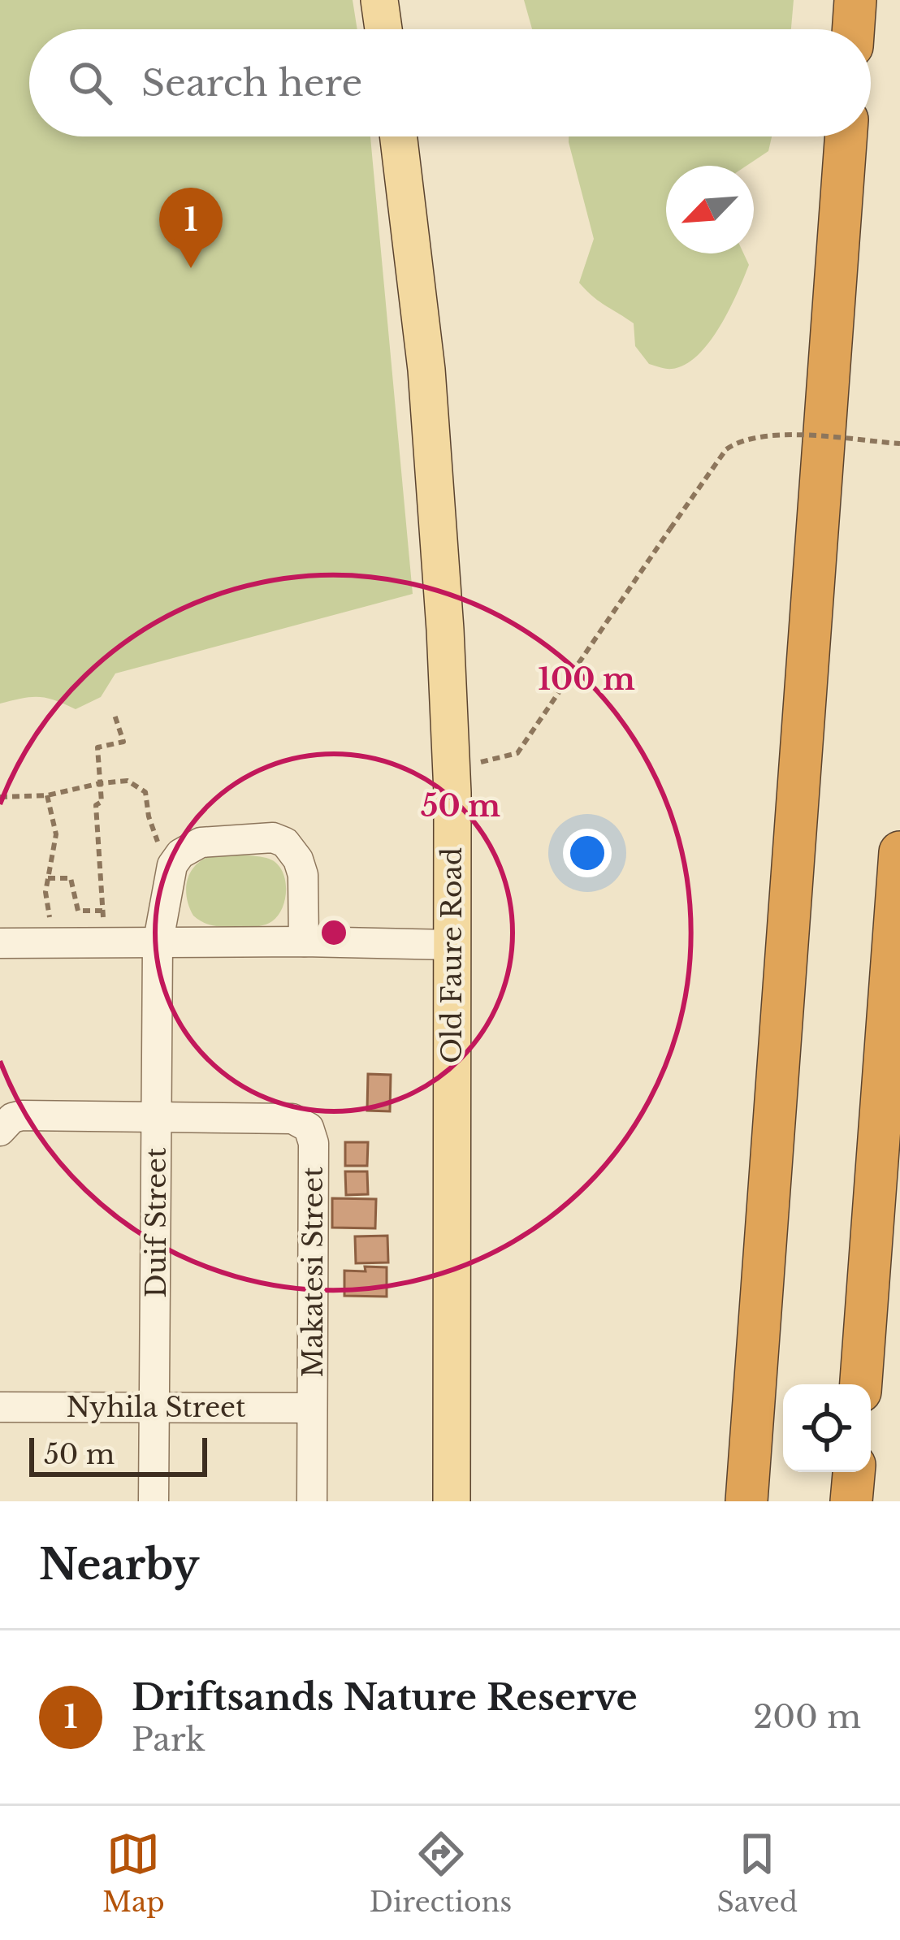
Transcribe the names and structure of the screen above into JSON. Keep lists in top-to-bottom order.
{
  "streets": {
    "main road": ["Old Faure Road"],
    "street": ["Duif Street", "Makatesi Street", "Nyhila Street"]
  },
  "crossings": [
    ["Duif Street", "Makatesi Street"],
    ["Duif Street", "Nyhila Street"],
    ["Makatesi Street", "Nyhila Street"]
  ],
  "scale_bar": "50 m",
  "north": "bottom left",
  "page": {
    "search": "Search here",
    "pins": "1",
    "scale": "50 m",
    "heading": "Nearby",
    "list": [
      {
        "mark": "1",
        "name": "Driftsands Nature Reserve",
        "note": "Park",
        "value": "200 m"
      }
    ],
    "nav": ["Map", "Directions", "Saved"]
  },
  "rings": ["100 m", "50 m"]
}
